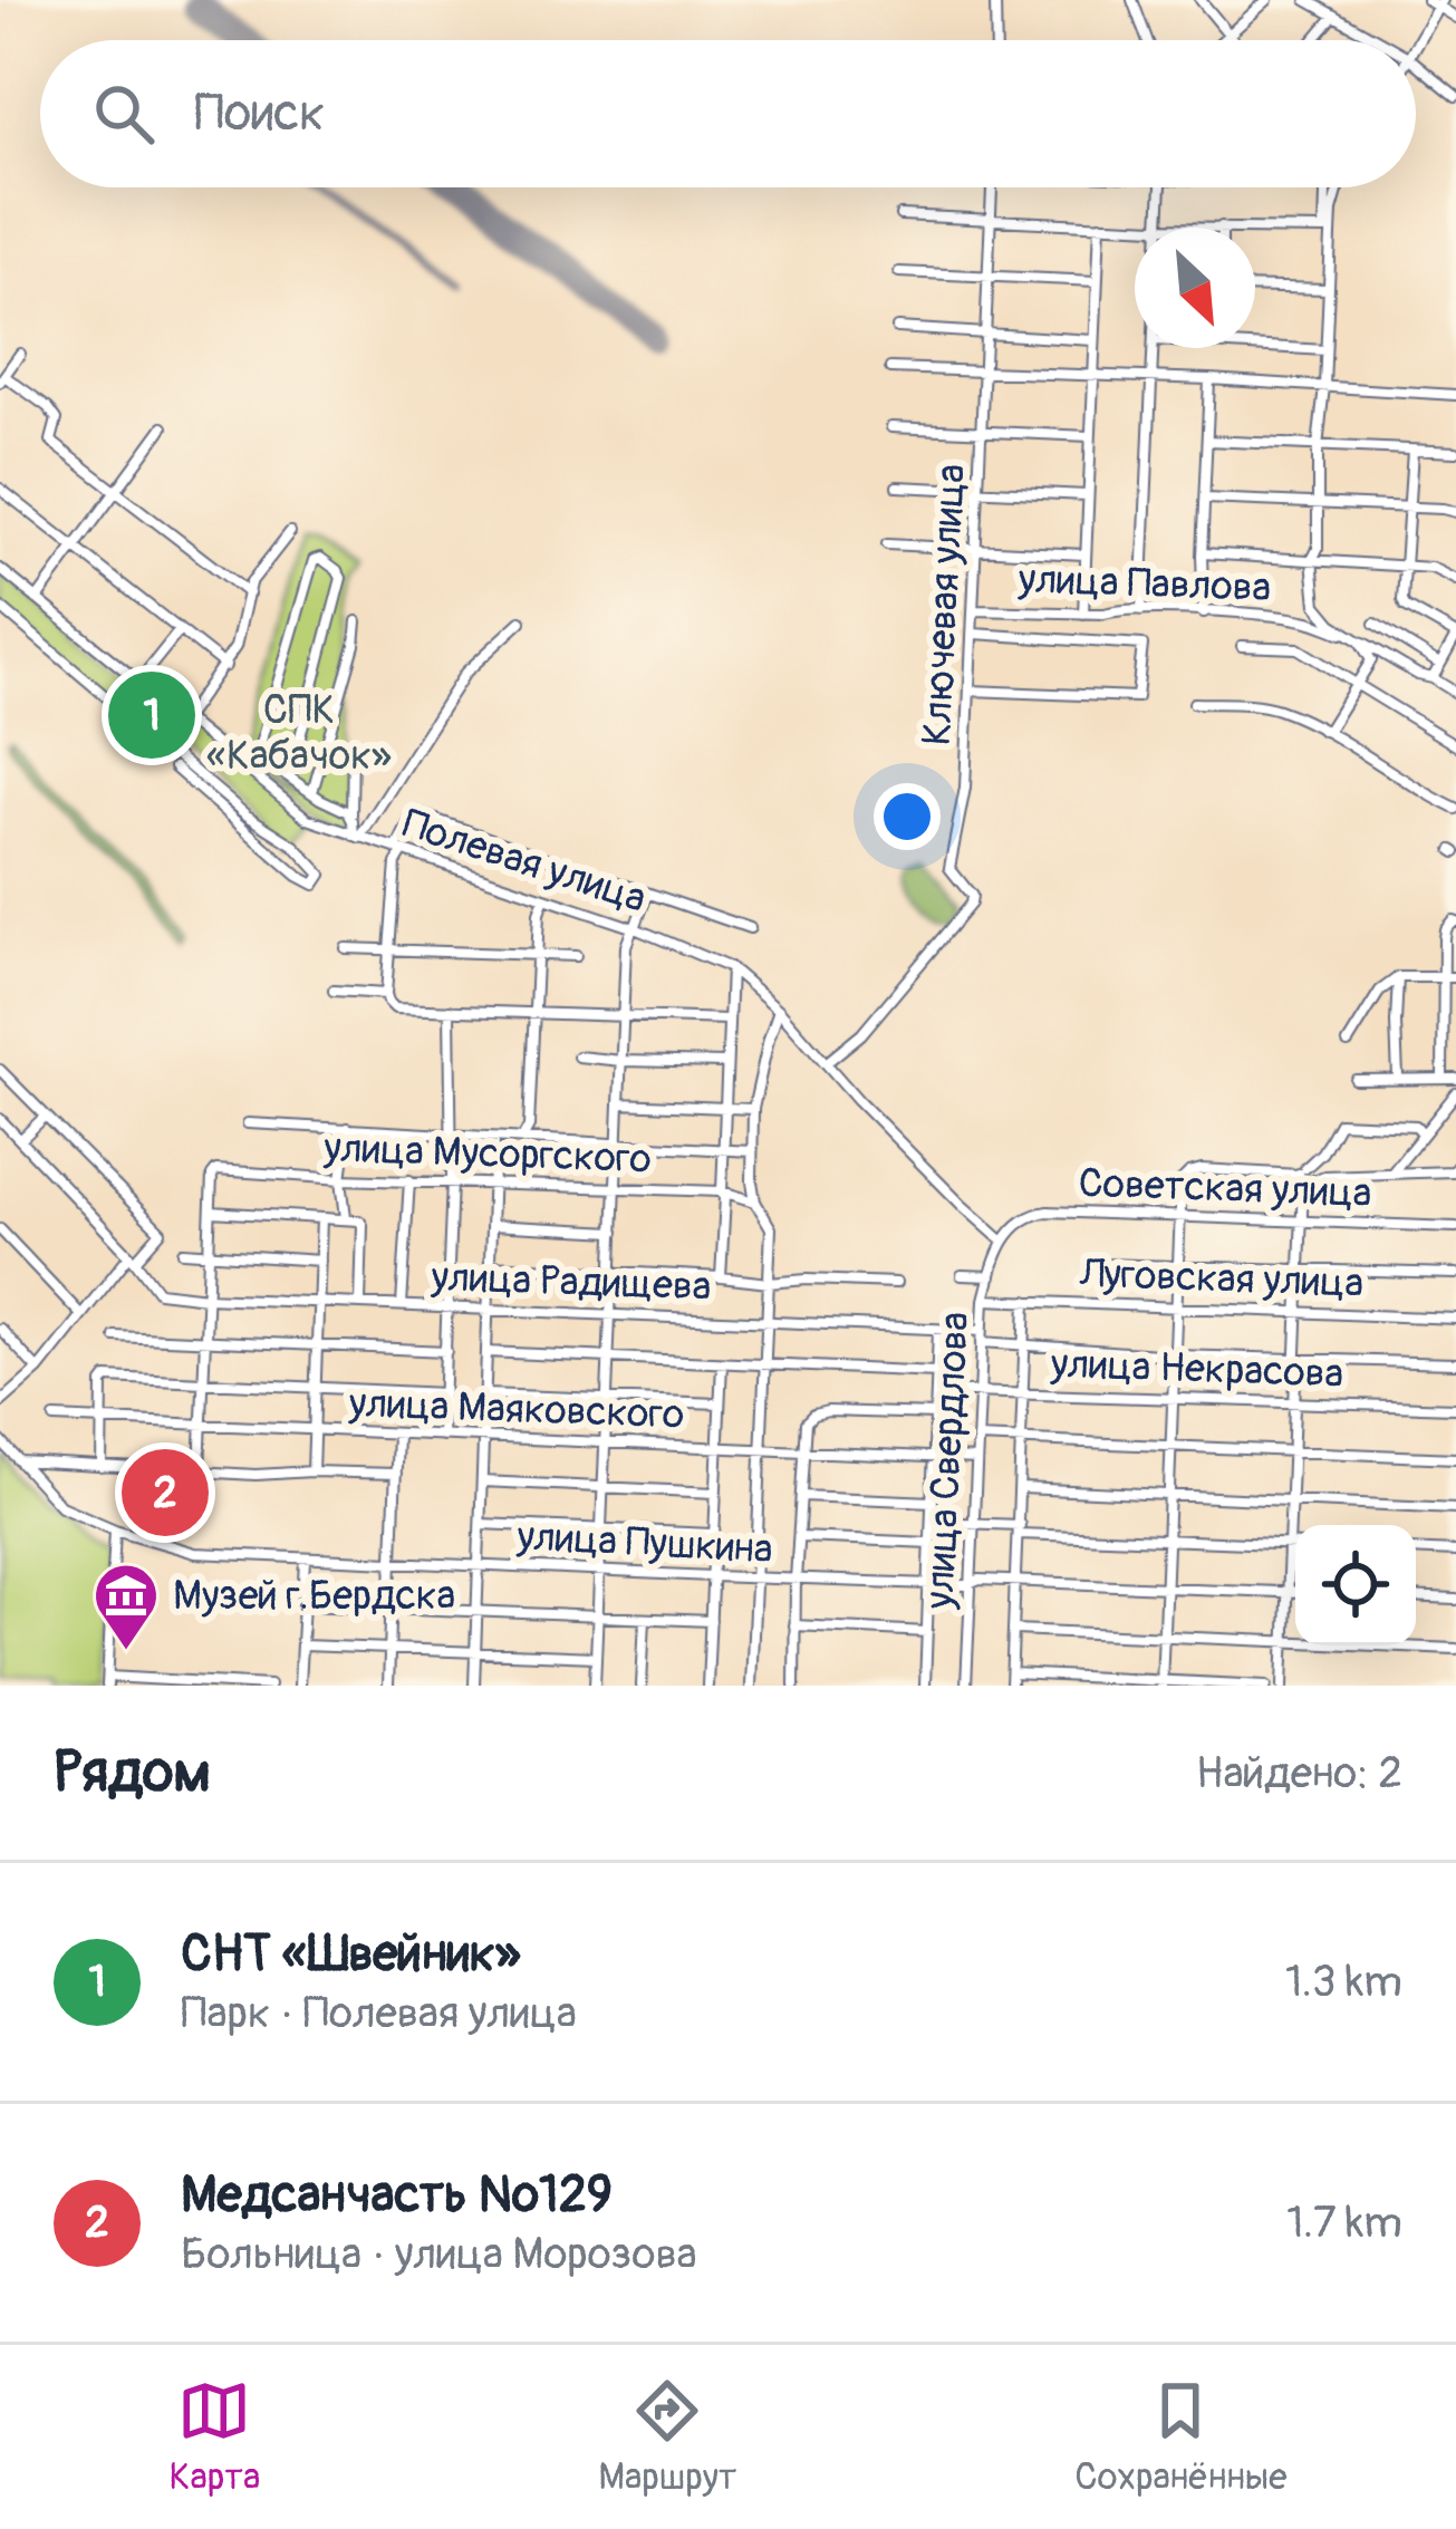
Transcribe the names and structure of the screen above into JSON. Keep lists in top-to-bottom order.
{
  "streets": {
    "street": [
      "улица Павлова",
      "Ключевая улица",
      "Полевая улица",
      "улица Мусоргского",
      "Советская улица",
      "Луговская улица",
      "улица Радищева",
      "улица Некрасова",
      "улица Маяковского",
      "улица Свердлова",
      "улица Пушкина"
    ]
  },
  "crossings": [
    ["улица Павлова", "Ключевая улица"],
    ["Ключевая улица", "Полевая улица"],
    ["Полевая улица", "Советская улица"],
    ["Полевая улица", "улица Свердлова"],
    ["Советская улица", "улица Свердлова"],
    ["Луговская улица", "улица Свердлова"],
    ["улица Радищева", "улица Свердлова"],
    ["улица Некрасова", "улица Свердлова"],
    ["улица Маяковского", "улица Свердлова"],
    ["улица Свердлова", "улица Пушкина"]
  ],
  "parks": ["СПК «Кабачок»"],
  "places": {
    "museum": ["Музей г.Бердска"]
  },
  "north": "bottom right",
  "page": {
    "search": "Поиск",
    "pins": ["1", "2"],
    "heading": ["Рядом", "Найдено: 2"],
    "list": [
      {
        "mark": "1",
        "name": "СНТ «Швейник»",
        "note": "Парк · Полевая улица",
        "value": "1.3 km"
      },
      {
        "mark": "2",
        "name": "Медсанчасть №129",
        "note": "Больница · улица Морозова",
        "value": "1.7 km"
      }
    ],
    "nav": ["Карта", "Маршрут", "Сохранённые"]
  }
}
